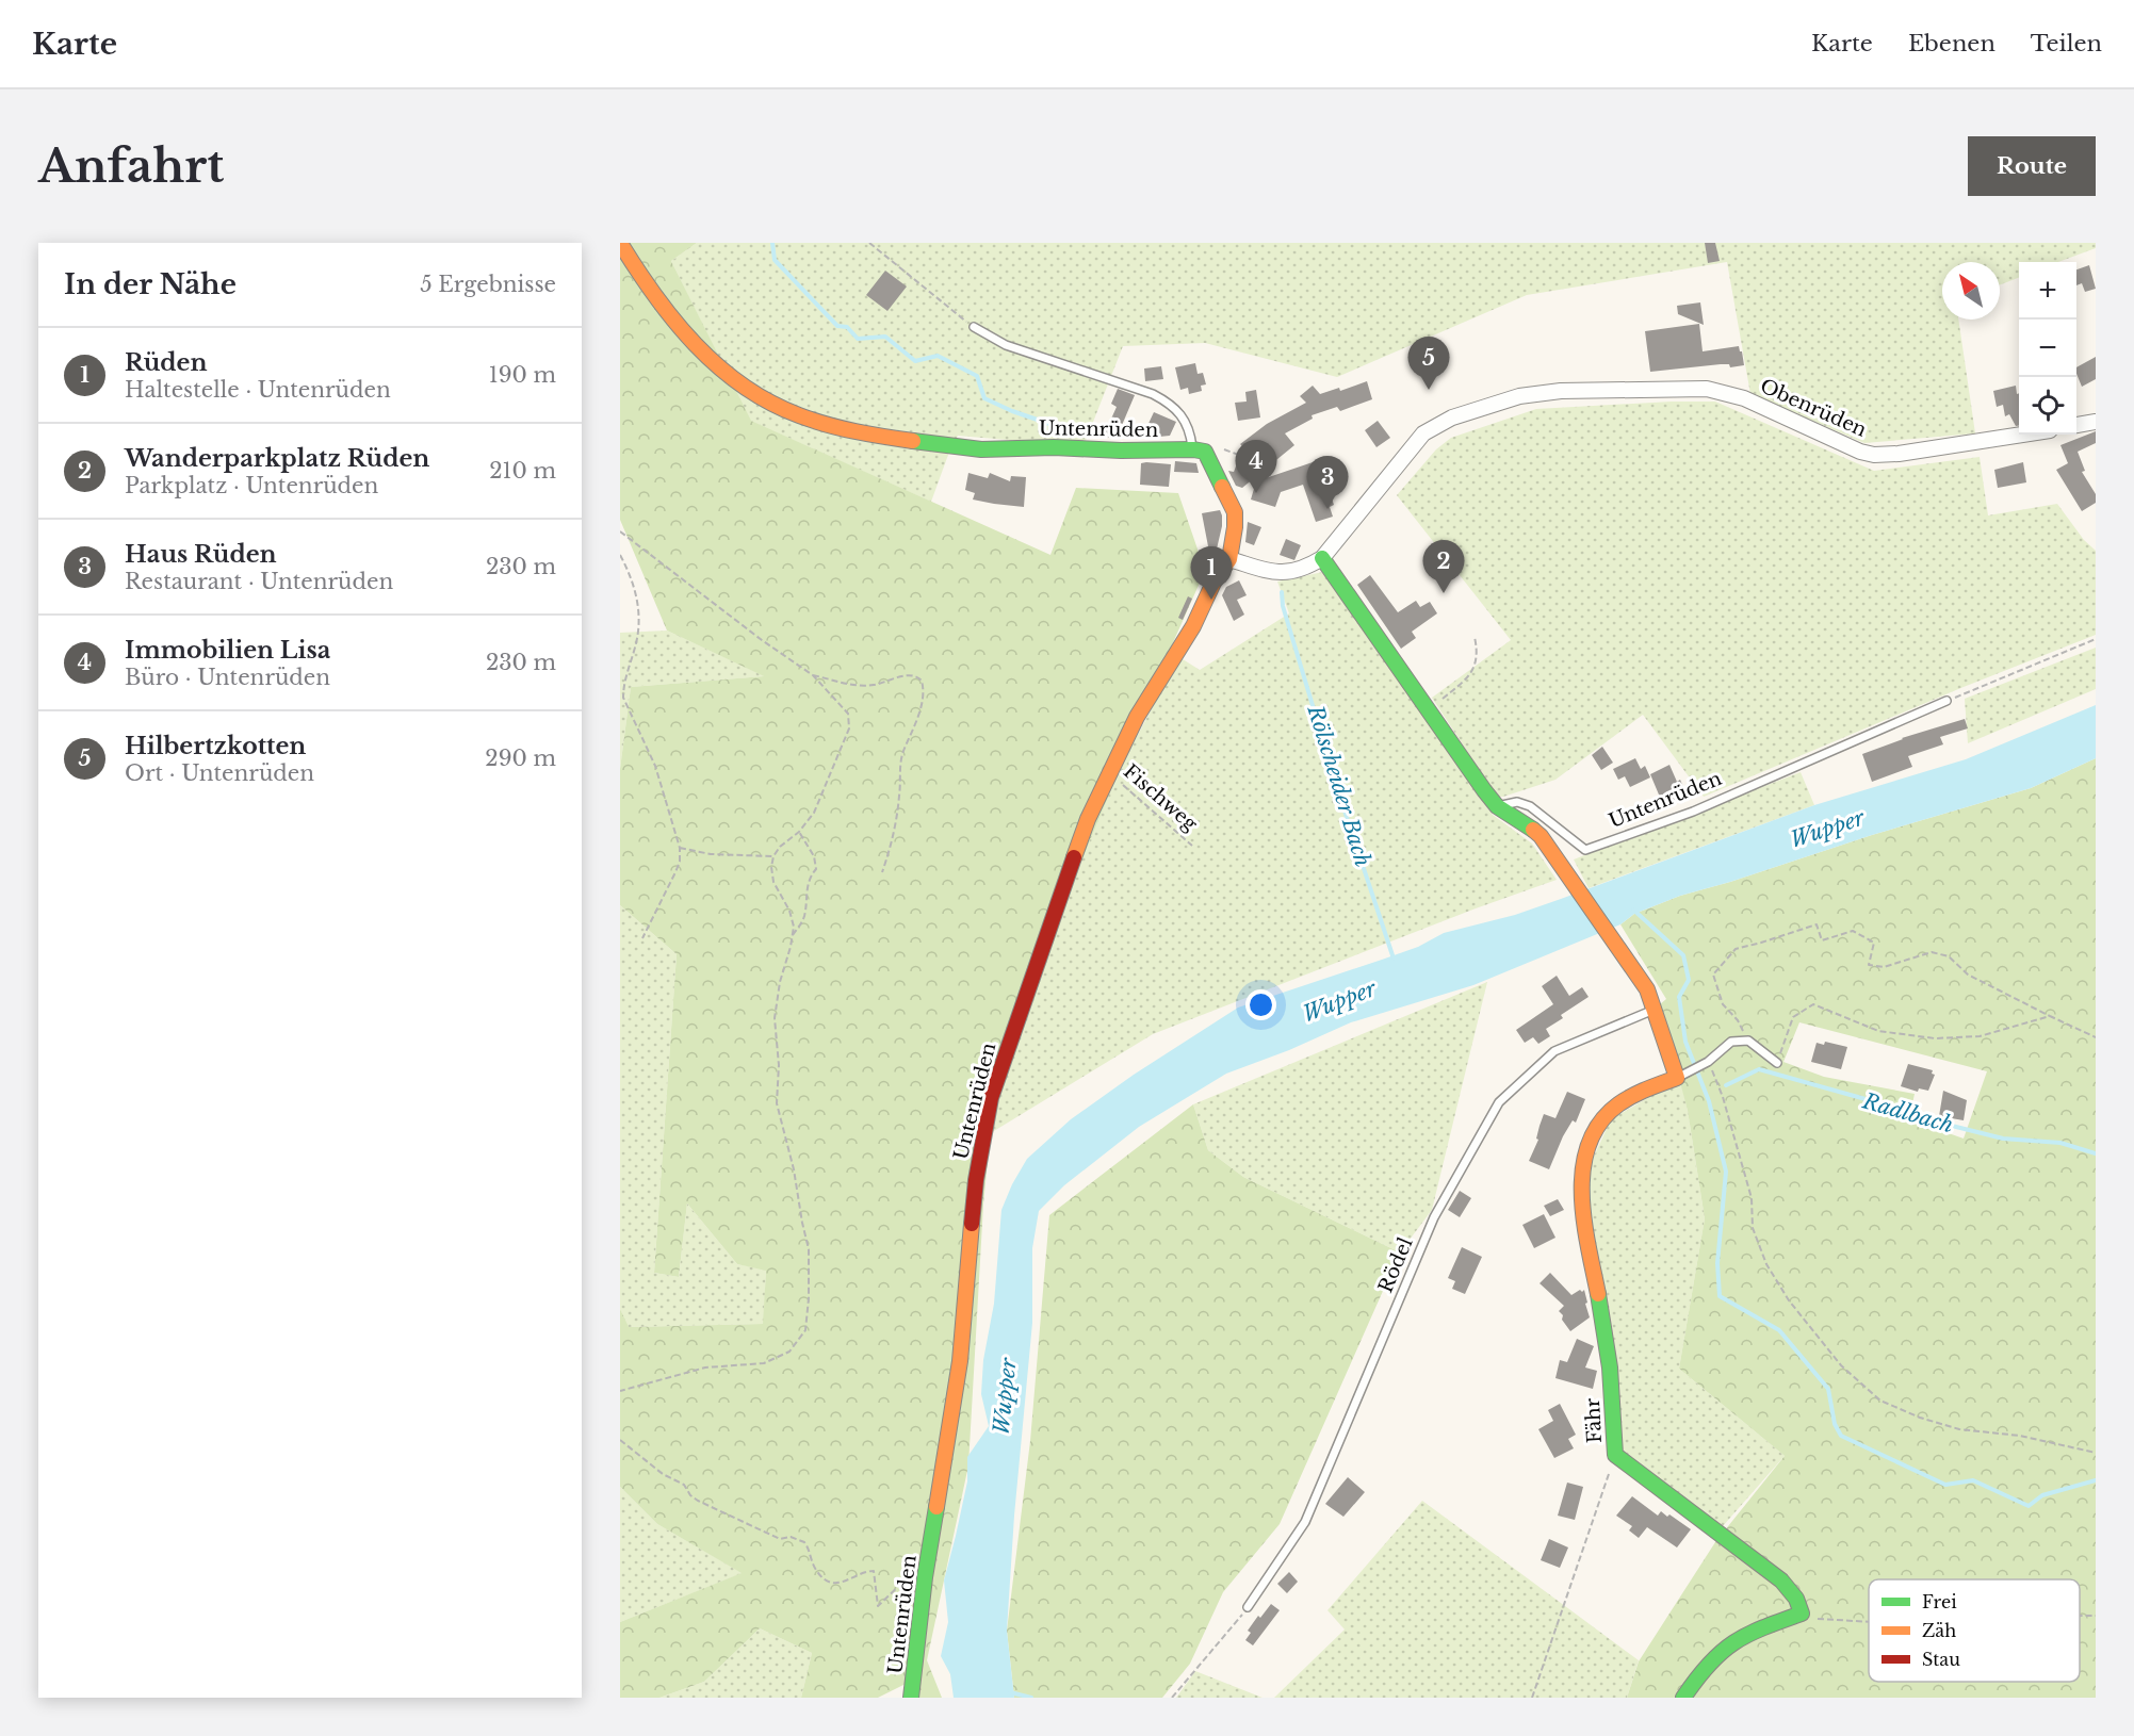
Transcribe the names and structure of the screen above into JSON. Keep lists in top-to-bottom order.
{
  "streets": {
    "street": ["Obenrüden", "Untenrüden", "Fähr"],
    "lane": ["Rödel"],
    "path": ["Fischweg"]
  },
  "crossings": [
    ["Untenrüden", "Fischweg"]
  ],
  "water": ["Rölscheider Bach", "Wupper", "Radlbach"],
  "legend": ["Frei", "Zäh", "Stau"],
  "north": "top left",
  "page": {
    "header": "Karte",
    "nav": ["Karte", "Ebenen", "Teilen"],
    "buttons": "Route",
    "title": "Anfahrt",
    "heading": ["In der Nähe", "5 Ergebnisse"],
    "map_buttons": ["+", "−"],
    "list": [
      {
        "mark": "1",
        "name": "Rüden",
        "note": "Haltestelle · Untenrüden",
        "value": "190 m"
      },
      {
        "mark": "2",
        "name": "Wanderparkplatz Rüden",
        "note": "Parkplatz · Untenrüden",
        "value": "210 m"
      },
      {
        "mark": "3",
        "name": "Haus Rüden",
        "note": "Restaurant · Untenrüden",
        "value": "230 m"
      },
      {
        "mark": "4",
        "name": "Immobilien Lisa",
        "note": "Büro · Untenrüden",
        "value": "230 m"
      },
      {
        "mark": "5",
        "name": "Hilbertzkotten",
        "note": "Ort · Untenrüden",
        "value": "290 m"
      }
    ],
    "pins": [
      "5",
      "4",
      "3",
      "2",
      "1"
    ]
  }
}
